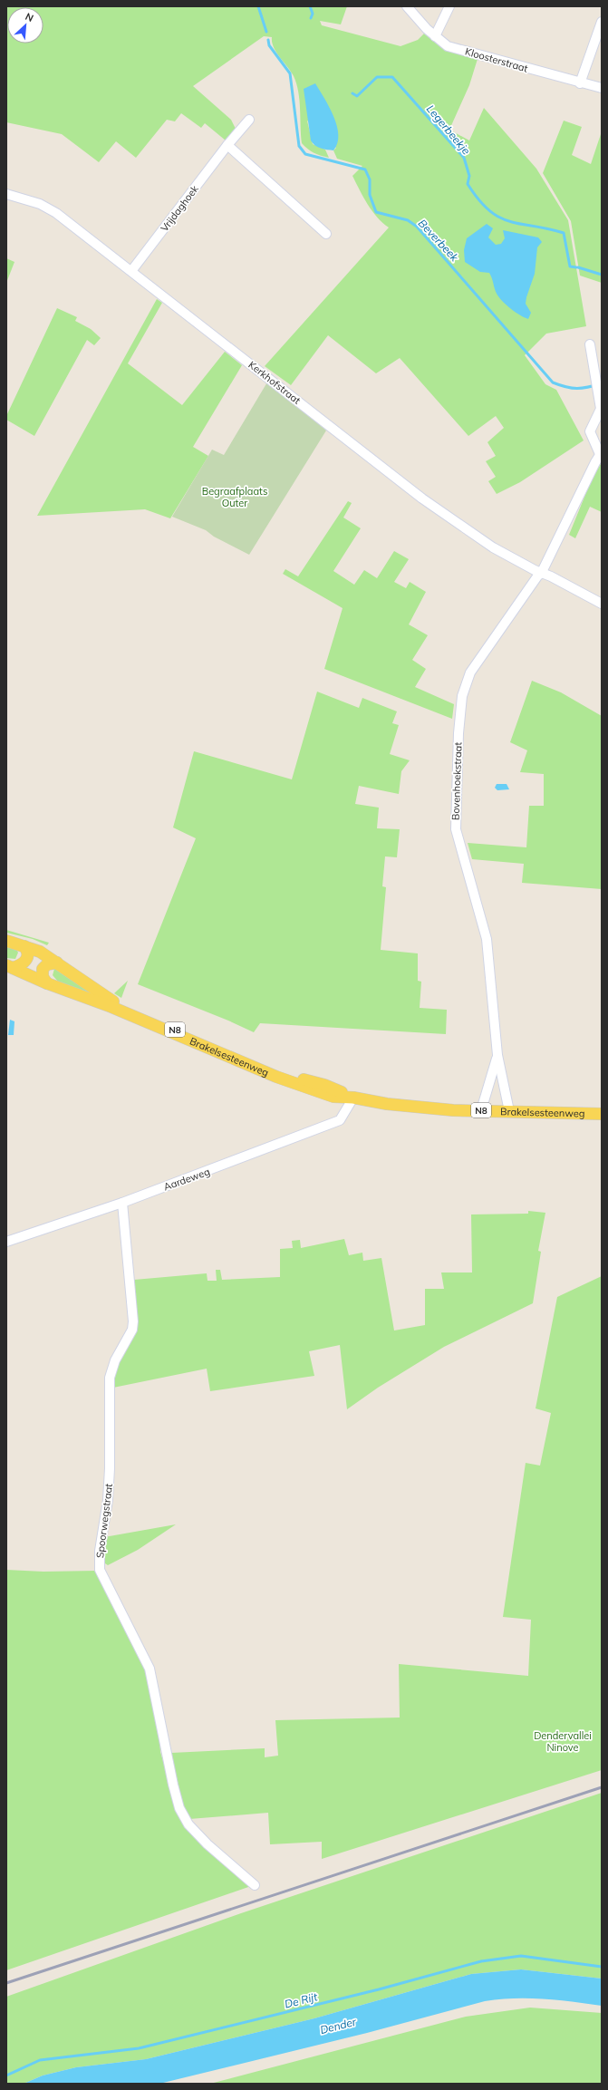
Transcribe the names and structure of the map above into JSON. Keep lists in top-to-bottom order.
{
  "streets": {
    "main road": ["N8", "Brakelsesteenweg"],
    "street": [
      "Kloosterstraat",
      "Vrijdaghoek",
      "Kerkhofstraat",
      "Bovenhoekstraat",
      "Aardeweg",
      "Spoorwegstraat"
    ]
  },
  "crossings": [
    ["Vrijdaghoek", "Kerkhofstraat"],
    ["Kerkhofstraat", "Bovenhoekstraat"],
    ["Bovenhoekstraat", "Brakelsesteenweg"],
    ["Brakelsesteenweg", "Aardeweg"],
    ["Aardeweg", "Spoorwegstraat"]
  ],
  "water": [
    "Legerbeekje",
    "Beverbeek",
    "De Rijt",
    "Dender"
  ],
  "parks": ["Begraafplaats Outer", "Dendervallei Ninove"],
  "north": "top right"
}
